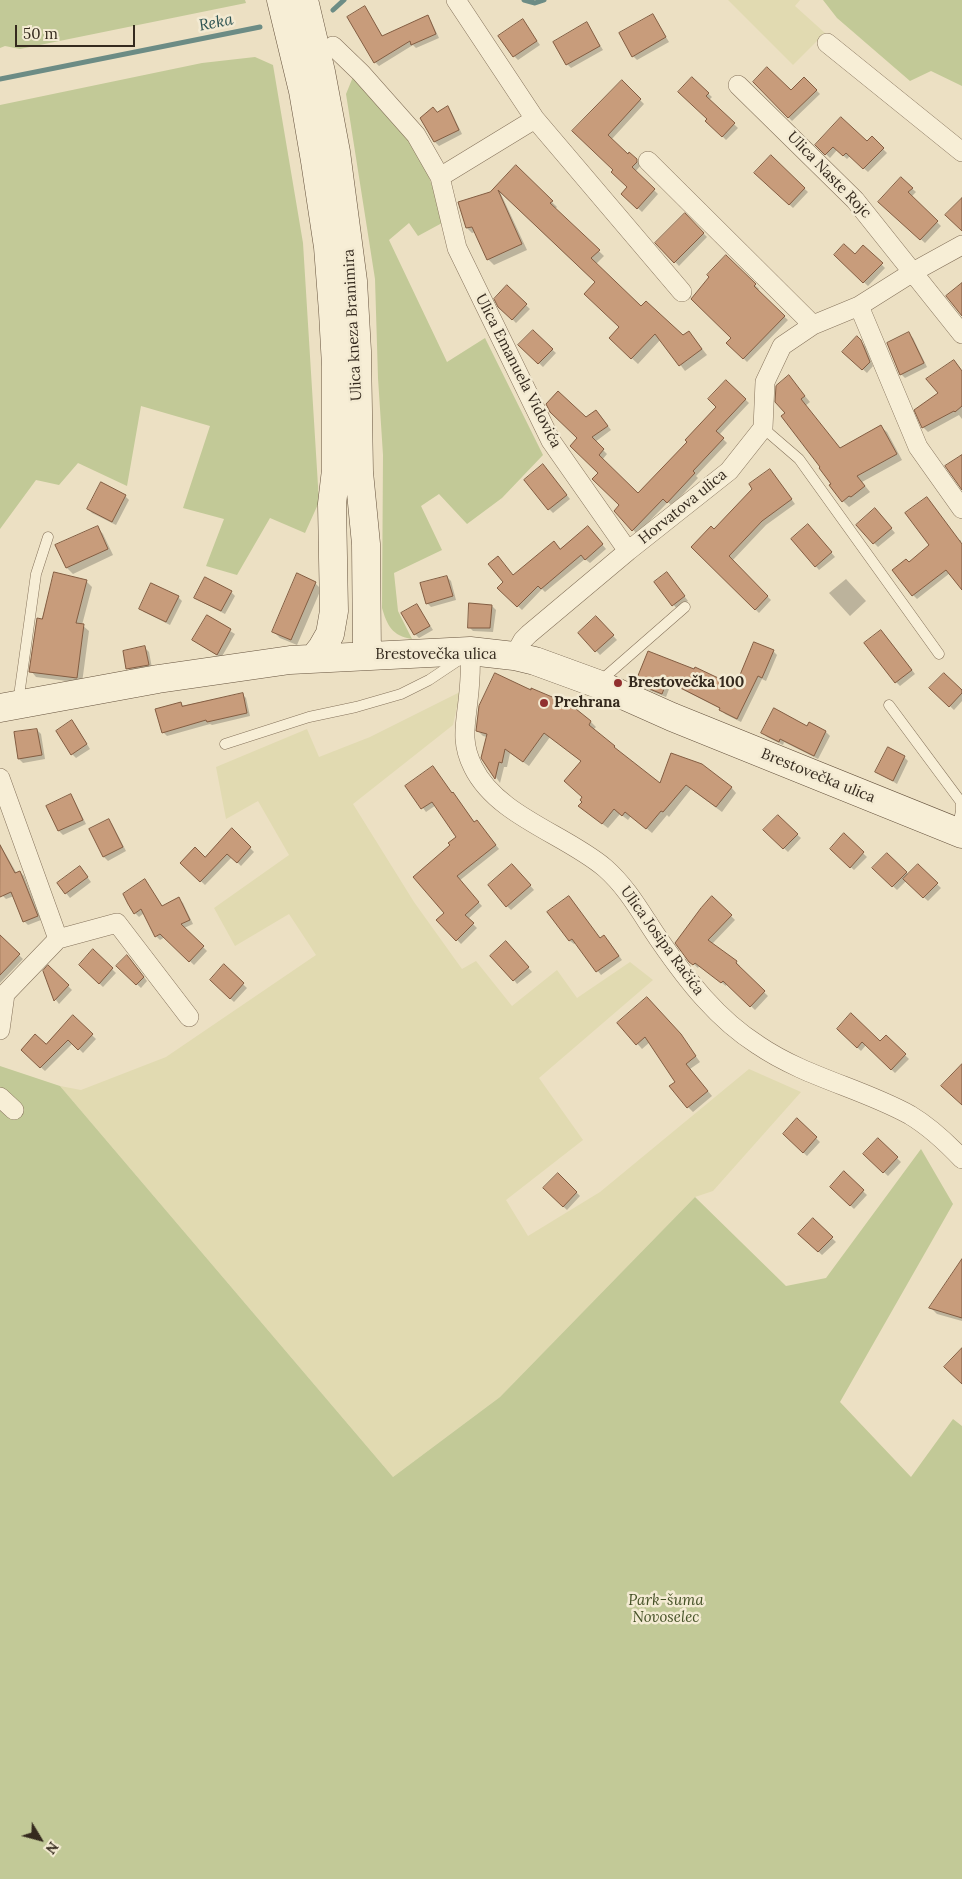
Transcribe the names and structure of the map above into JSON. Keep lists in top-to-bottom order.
{
  "streets": {
    "street": [
      "Ulica Naste Rojc",
      "Ulica kneza Branimira",
      "Ulica Emanuela Vidovića",
      "Horvatova ulica",
      "Brestovečka ulica",
      "Ulica Josipa Račića"
    ]
  },
  "crossings": [
    ["Ulica kneza Branimira", "Brestovečka ulica"],
    ["Ulica Emanuela Vidovića", "Horvatova ulica"],
    ["Horvatova ulica", "Brestovečka ulica"],
    ["Brestovečka ulica", "Ulica Josipa Račića"]
  ],
  "water": ["Reka"],
  "parks": ["Park-šuma Novoselec"],
  "places": ["Brestovečka 100", "Prehrana"],
  "scale_bar": "50 m",
  "north": "bottom right"
}
